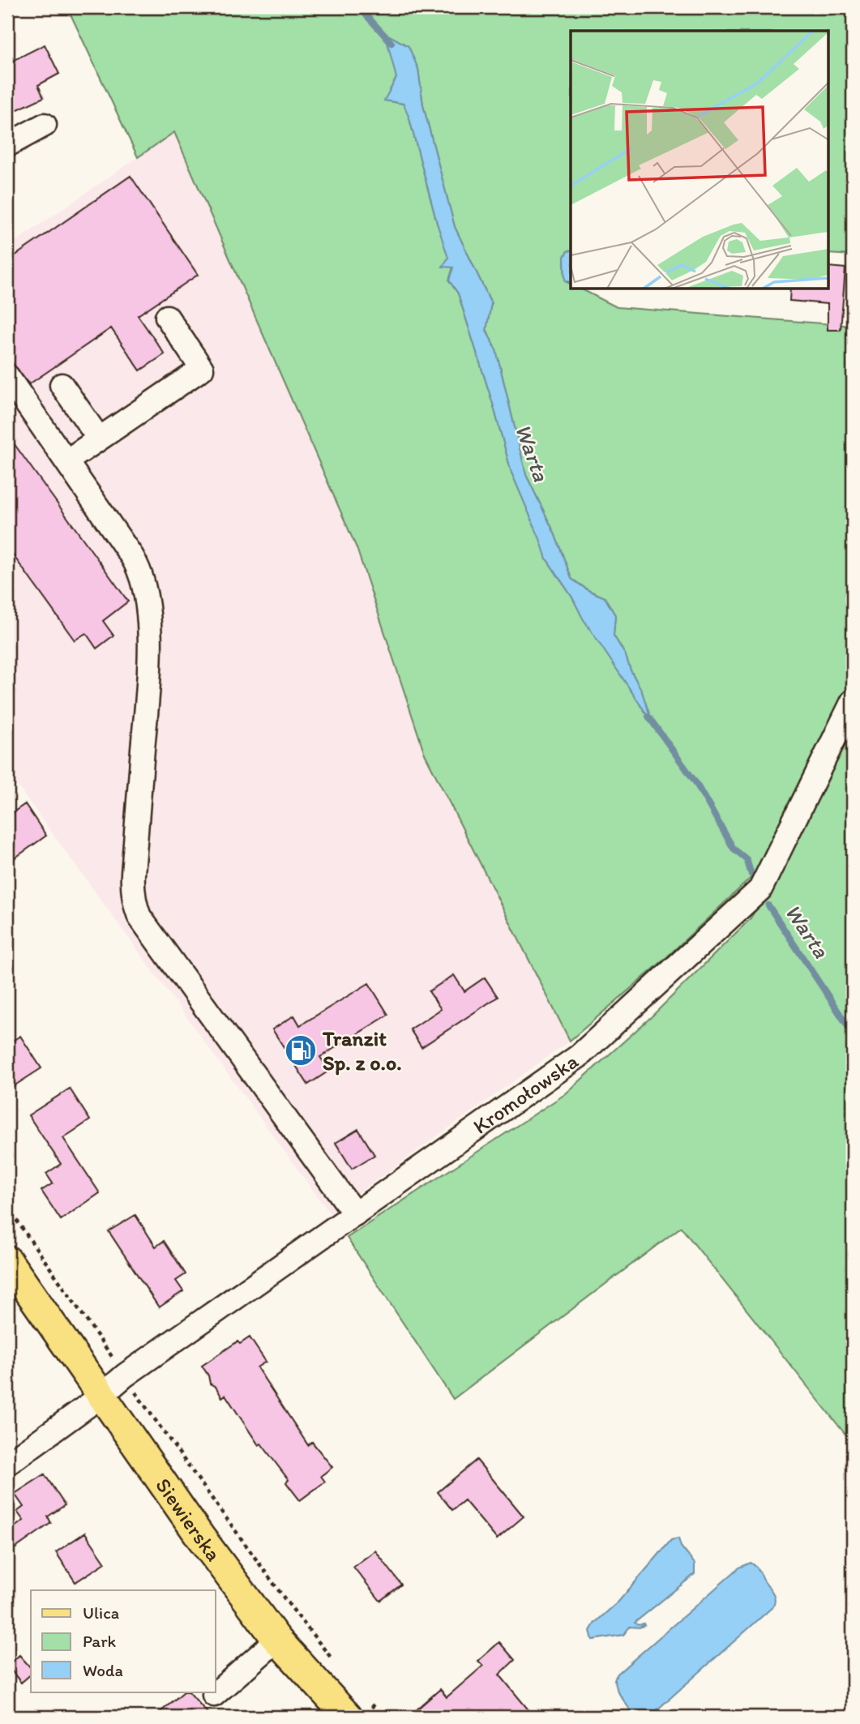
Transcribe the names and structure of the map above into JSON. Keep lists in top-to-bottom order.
{
  "streets": {
    "main road": ["Siewierska"],
    "street": ["Kromołowska"]
  },
  "crossings": [
    ["Kromołowska", "Siewierska"]
  ],
  "water": ["Warta"],
  "places": {
    "fuel station": ["Tranzit Sp. z o.o."]
  },
  "legend": ["Ulica", "Park", "Woda"]
}
